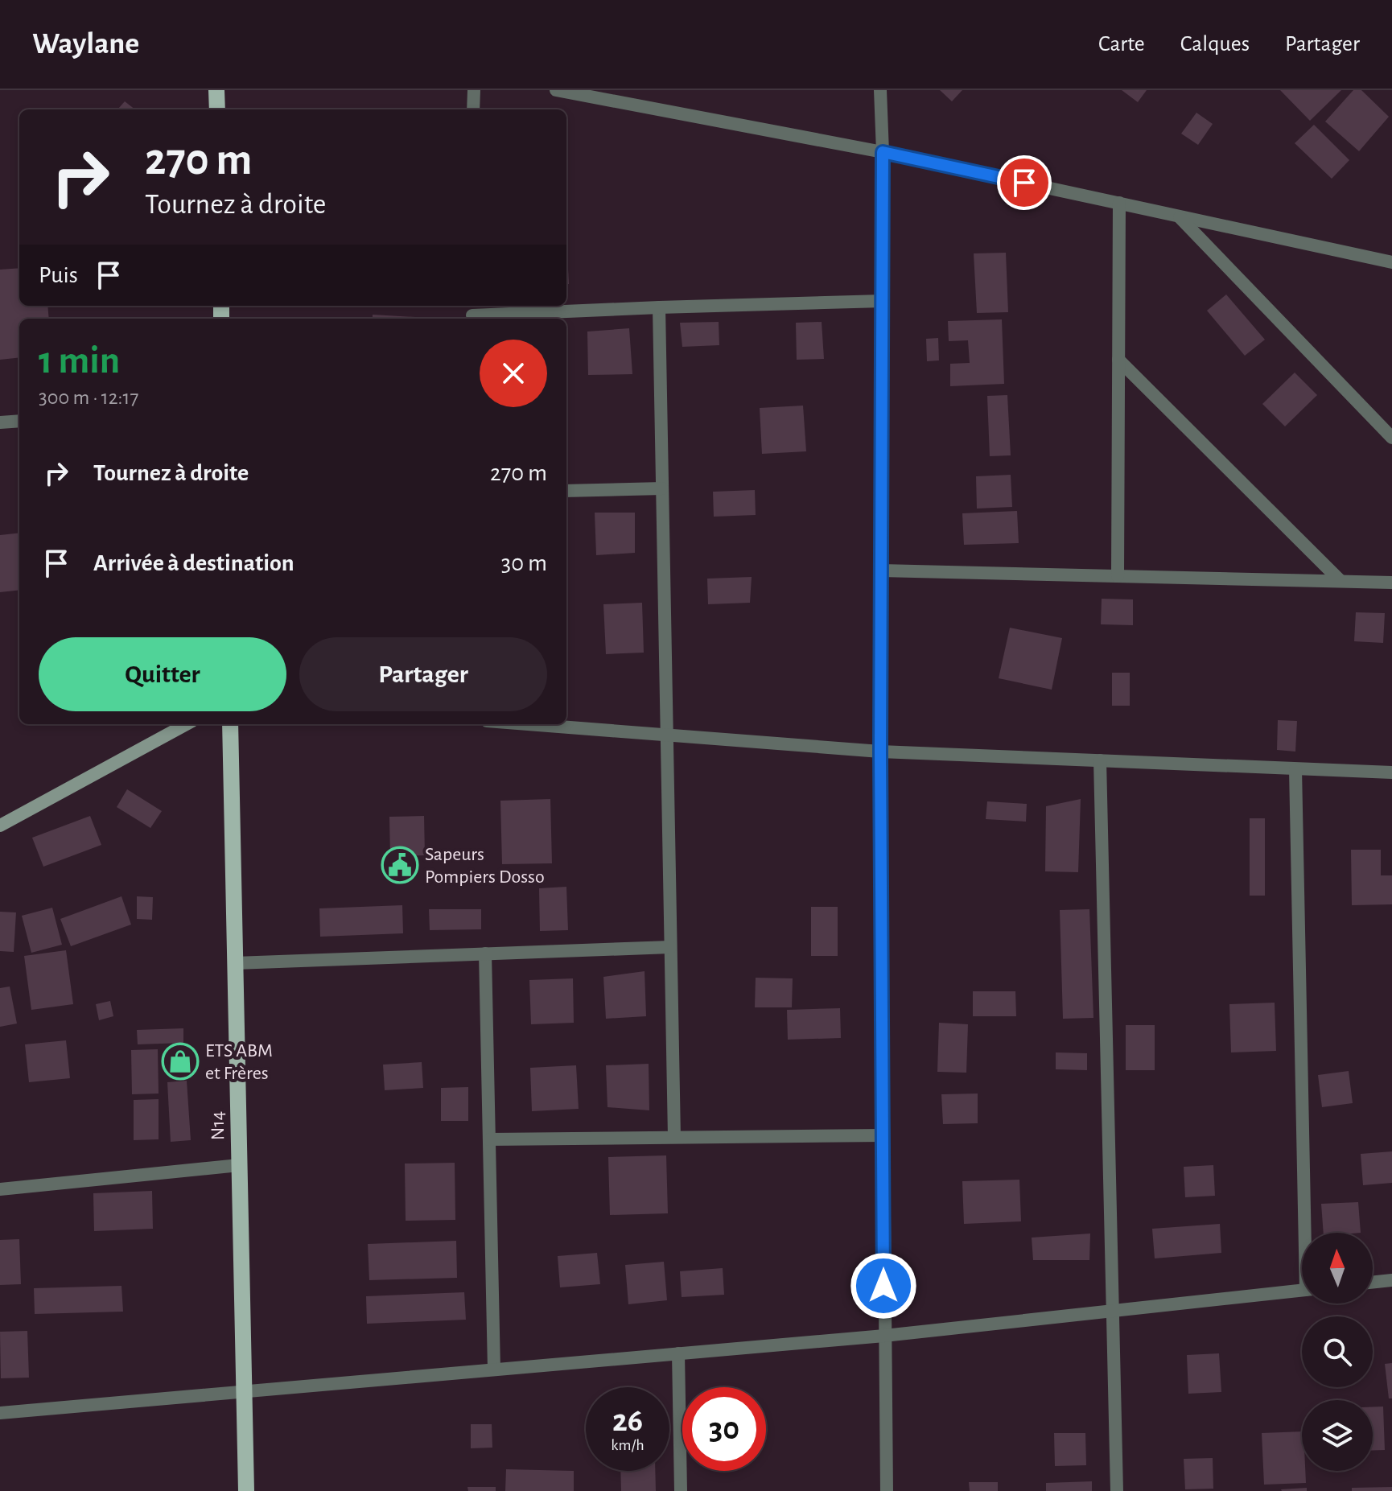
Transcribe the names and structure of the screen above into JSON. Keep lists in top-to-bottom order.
{
  "streets": {
    "main road": ["N14"]
  },
  "places": {
    "public building": ["Sapeurs Pompiers Dosso"],
    "shop": ["ETS ABM et Frères"]
  },
  "north": "top",
  "page": {
    "header": "Waylane",
    "nav": ["Carte", "Calques", "Partager"],
    "turn": ["270 m", "Tournez à droite"],
    "then": "Puis",
    "heading": ["1 min", "300 m · 12:17"],
    "list": [
      {
        "name": "Tournez à droite",
        "value": "270 m"
      },
      {
        "name": "Arrivée à destination",
        "value": "30 m"
      }
    ],
    "buttons": ["Quitter", "Partager"],
    "speed": "26 km/h",
    "limit": "30"
  }
}
